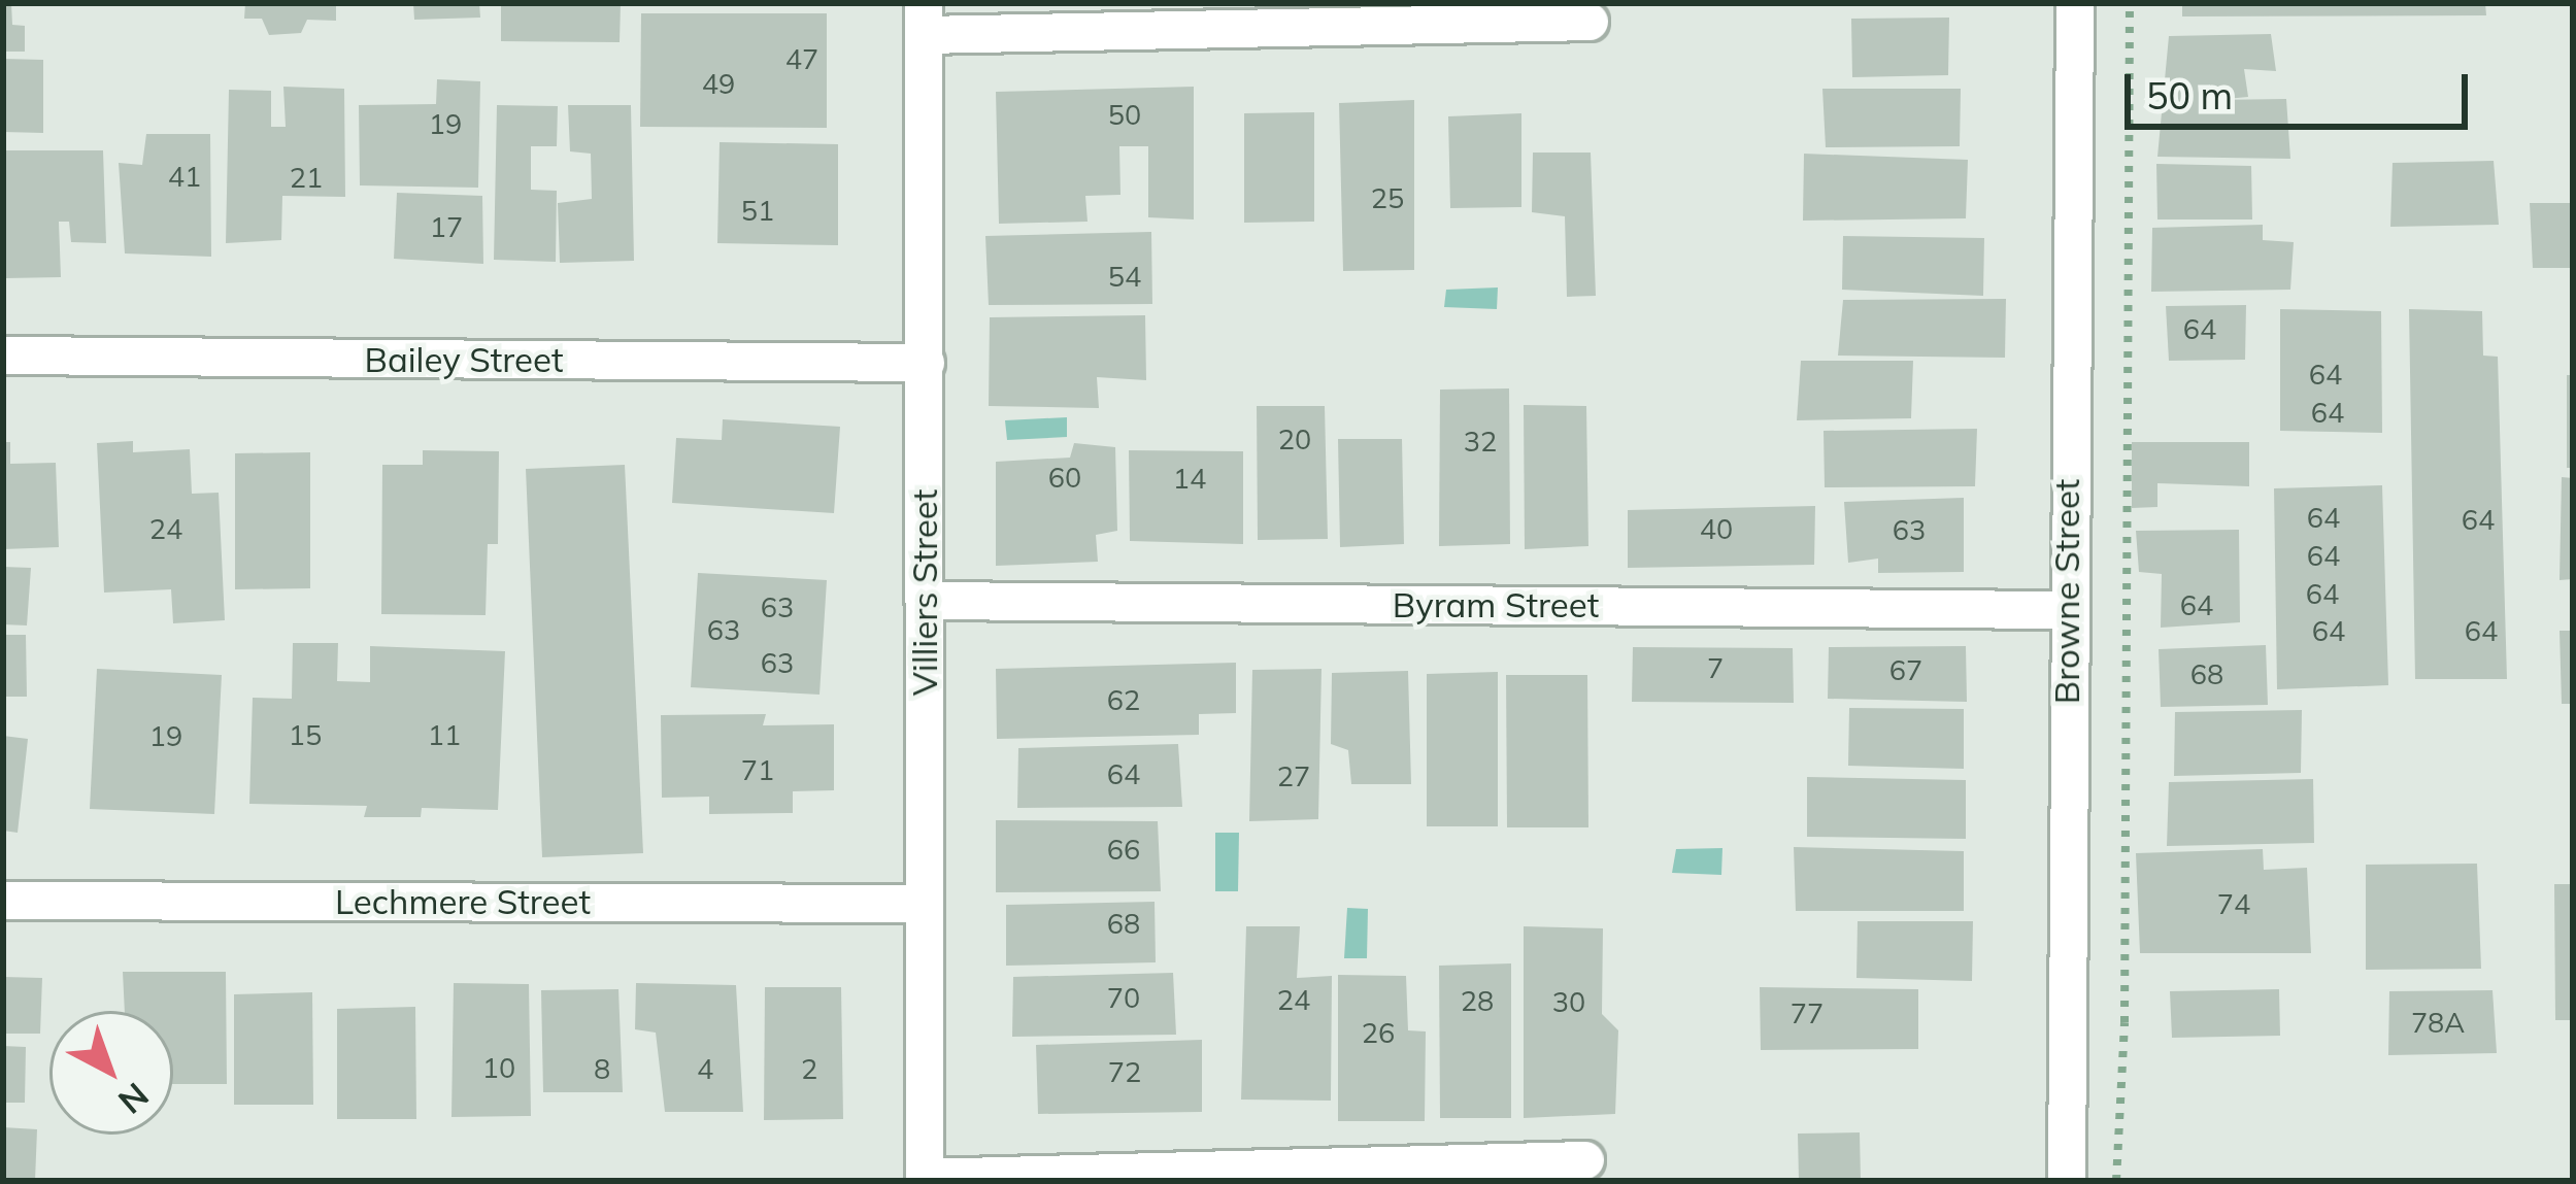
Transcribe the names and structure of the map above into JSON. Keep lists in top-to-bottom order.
{
  "streets": {
    "street": [
      "Bailey Street",
      "Browne Street",
      "Villiers Street",
      "Byram Street",
      "Lechmere Street"
    ]
  },
  "crossings": [
    ["Bailey Street", "Villiers Street"],
    ["Browne Street", "Byram Street"],
    ["Villiers Street", "Byram Street"],
    ["Villiers Street", "Lechmere Street"]
  ],
  "house_numbers": [
    "47",
    "49",
    "50",
    "19",
    "41",
    "21",
    "25",
    "51",
    "17",
    "54",
    "64",
    "64",
    "64",
    "20",
    "32",
    "60",
    "14",
    "64",
    "64",
    "24",
    "40",
    "63",
    "64",
    "64",
    "64",
    "63",
    "63",
    "64",
    "64",
    "63",
    "7",
    "67",
    "68",
    "62",
    "15",
    "11",
    "19",
    "71",
    "64",
    "27",
    "66",
    "74",
    "68",
    "70",
    "24",
    "28",
    "30",
    "77",
    "78A",
    "26",
    "10",
    "8",
    "4",
    "2",
    "72"
  ],
  "scale_bar": "50 m",
  "north": "bottom right"
}
